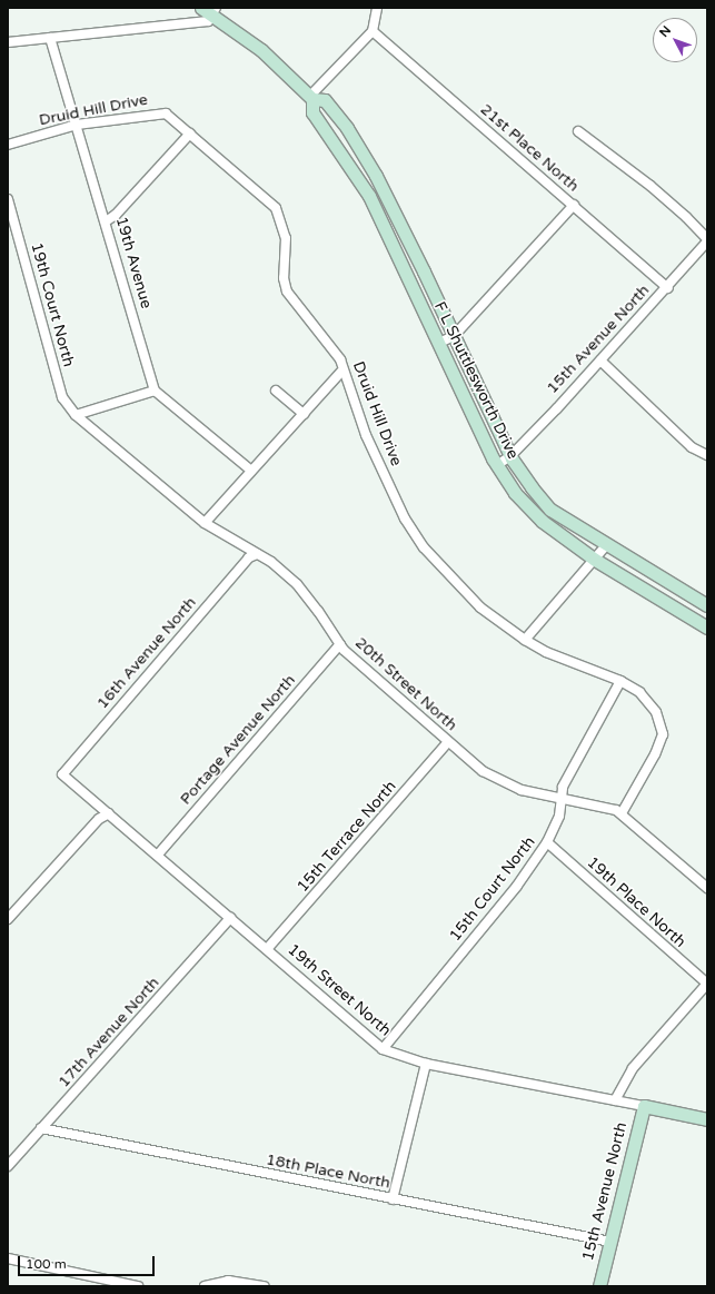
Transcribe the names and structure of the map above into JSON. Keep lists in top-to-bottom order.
{
  "streets": {
    "main road": ["15th Avenue North", "F L Shuttlesworth Drive", "19th Street North"],
    "street": [
      "Druid Hill Drive",
      "21st Place North",
      "19th Avenue",
      "19th Court North",
      "16th Avenue North",
      "20th Street North",
      "Portage Avenue North",
      "15th Terrace North",
      "15th Court North",
      "19th Place North",
      "17th Avenue North",
      "18th Place North"
    ]
  },
  "crossings": [
    ["Druid Hill Drive", "19th Avenue"],
    ["Druid Hill Drive", "20th Street North"],
    ["Druid Hill Drive", "15th Court North"],
    ["21st Place North", "15th Avenue North"],
    ["19th Court North", "20th Street North"],
    ["15th Avenue North", "F L Shuttlesworth Drive"],
    ["15th Avenue North", "19th Place North"],
    ["15th Avenue North", "19th Street North"],
    ["15th Avenue North", "18th Place North"],
    ["16th Avenue North", "20th Street North"],
    ["16th Avenue North", "19th Street North"],
    ["20th Street North", "Portage Avenue North"],
    ["20th Street North", "15th Terrace North"],
    ["20th Street North", "15th Court North"],
    ["Portage Avenue North", "19th Street North"],
    ["15th Terrace North", "19th Street North"],
    ["15th Court North", "19th Place North"],
    ["15th Court North", "19th Street North"],
    ["19th Street North", "17th Avenue North"],
    ["17th Avenue North", "18th Place North"]
  ],
  "scale_bar": "100 m",
  "north": "top left"
}
